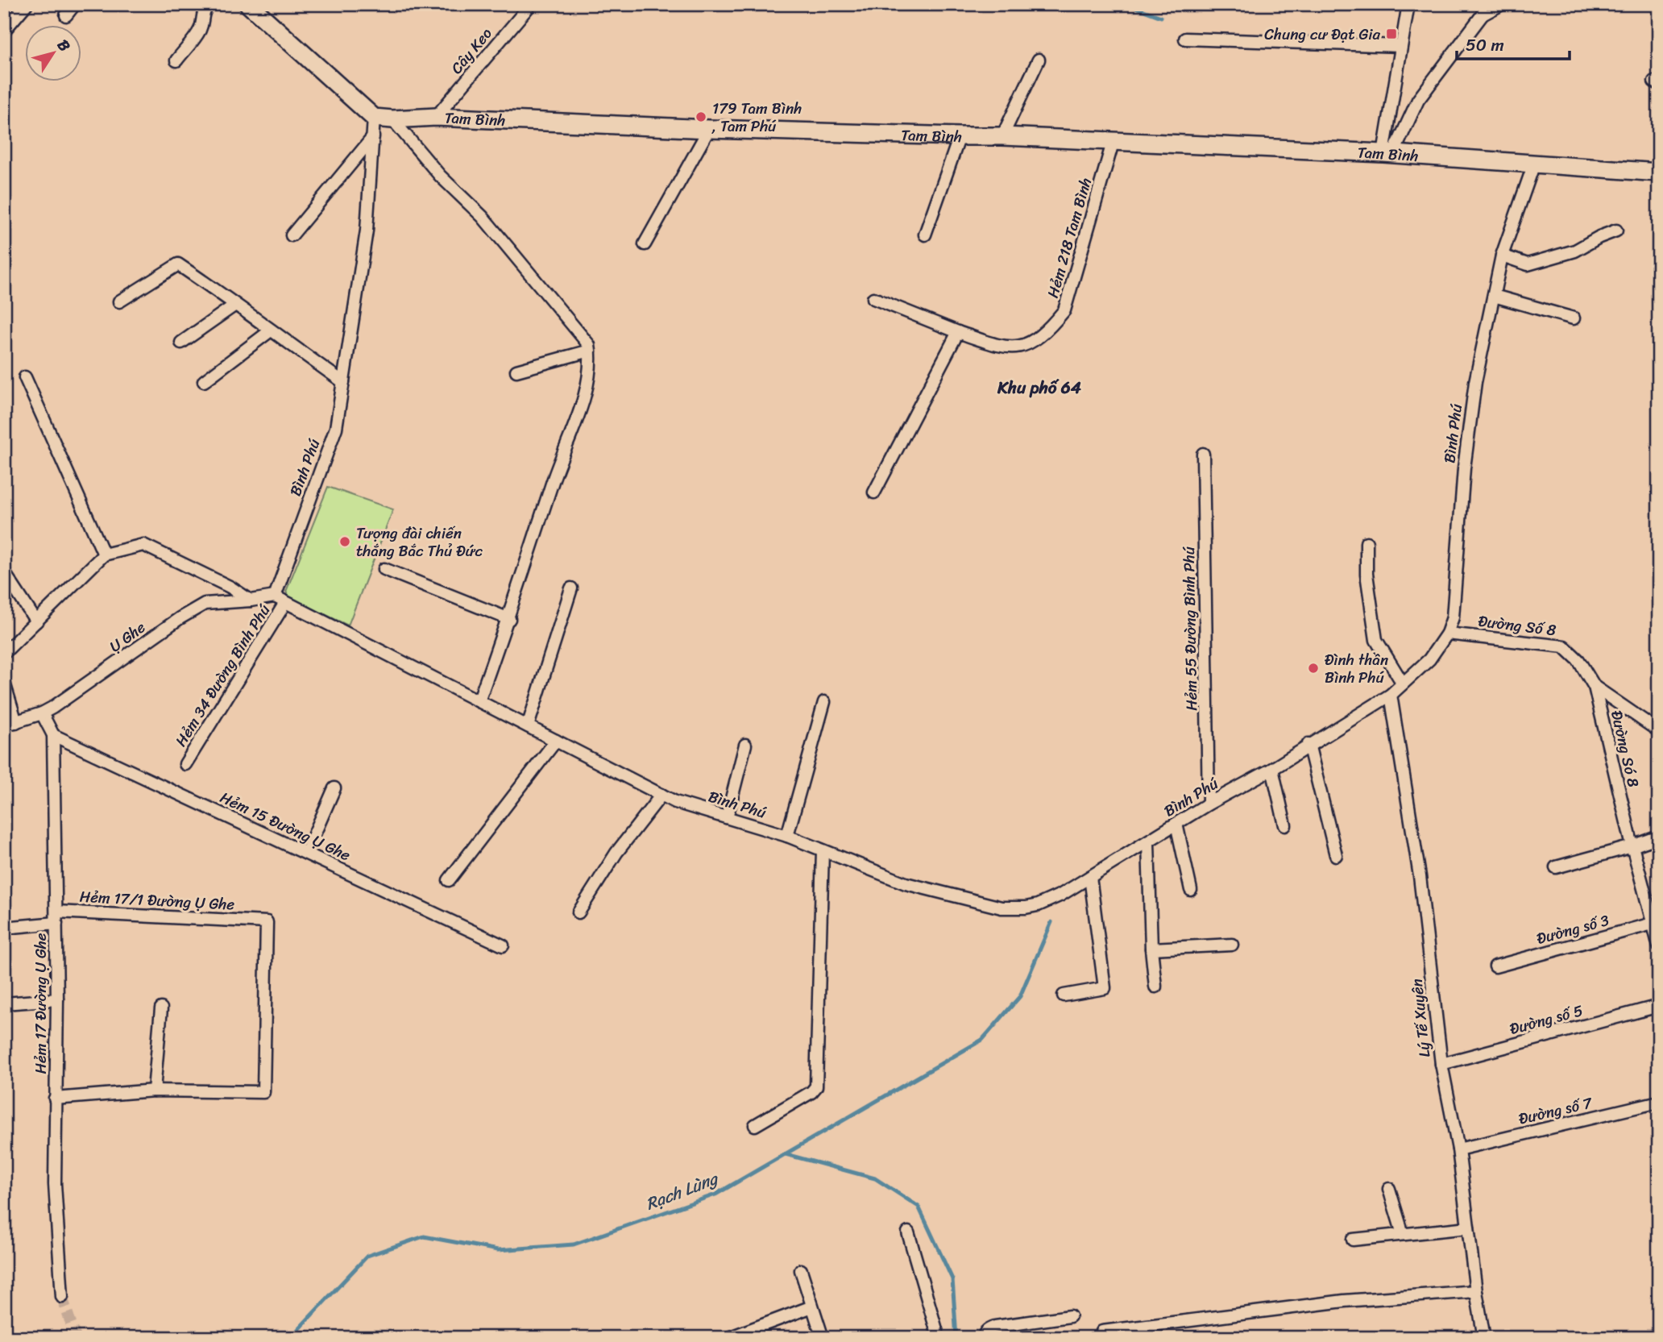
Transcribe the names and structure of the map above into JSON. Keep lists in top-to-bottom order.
{
  "streets": {
    "main road": ["Tam Bình"],
    "street": [
      "Cây Keo",
      "Hẻm 218 Tam Bình",
      "Bình Phú",
      "Đường Số 8",
      "Hẻm 55 Đường Bình Phú",
      "Ụ Ghe",
      "Hẻm 34 Đường Bình Phú",
      "Đường Só 8",
      "Hẻm 15 Đường Ụ Ghe",
      "Hẻm 17/1 Đường Ụ Ghe",
      "Đường số 3",
      "Hẻm 17 Đường Ụ Ghe",
      "Lý Tế Xuyên",
      "Đường số 5",
      "Đường số 7"
    ]
  },
  "crossings": [
    ["Cây Keo", "Tam Bình"],
    ["Tam Bình", "Hẻm 218 Tam Bình"],
    ["Tam Bình", "Bình Phú"],
    ["Bình Phú", "Đường Số 8"],
    ["Bình Phú", "Hẻm 55 Đường Bình Phú"],
    ["Bình Phú", "Ụ Ghe"],
    ["Bình Phú", "Hẻm 34 Đường Bình Phú"],
    ["Bình Phú", "Lý Tế Xuyên"],
    ["Đường Số 8", "Đường Só 8"],
    ["Ụ Ghe", "Hẻm 34 Đường Bình Phú"],
    ["Ụ Ghe", "Hẻm 17 Đường Ụ Ghe"],
    ["Đường Só 8", "Đường số 3"],
    ["Hẻm 15 Đường Ụ Ghe", "Hẻm 17 Đường Ụ Ghe"],
    ["Hẻm 17/1 Đường Ụ Ghe", "Hẻm 17 Đường Ụ Ghe"],
    ["Lý Tế Xuyên", "Đường số 5"],
    ["Lý Tế Xuyên", "Đường số 7"]
  ],
  "districts": ["Khu phố 64"],
  "water": ["Rạch Lùng"],
  "places": {
    "transit": ["Chung cư Đạt Gia"],
    "other": ["179 Tam Bình , Tam Phú", "Tượng đài chiến thắng Bắc Thủ Đức", "Đình thần Bình Phú"]
  },
  "scale_bar": "50 m",
  "north": "top right"
}
